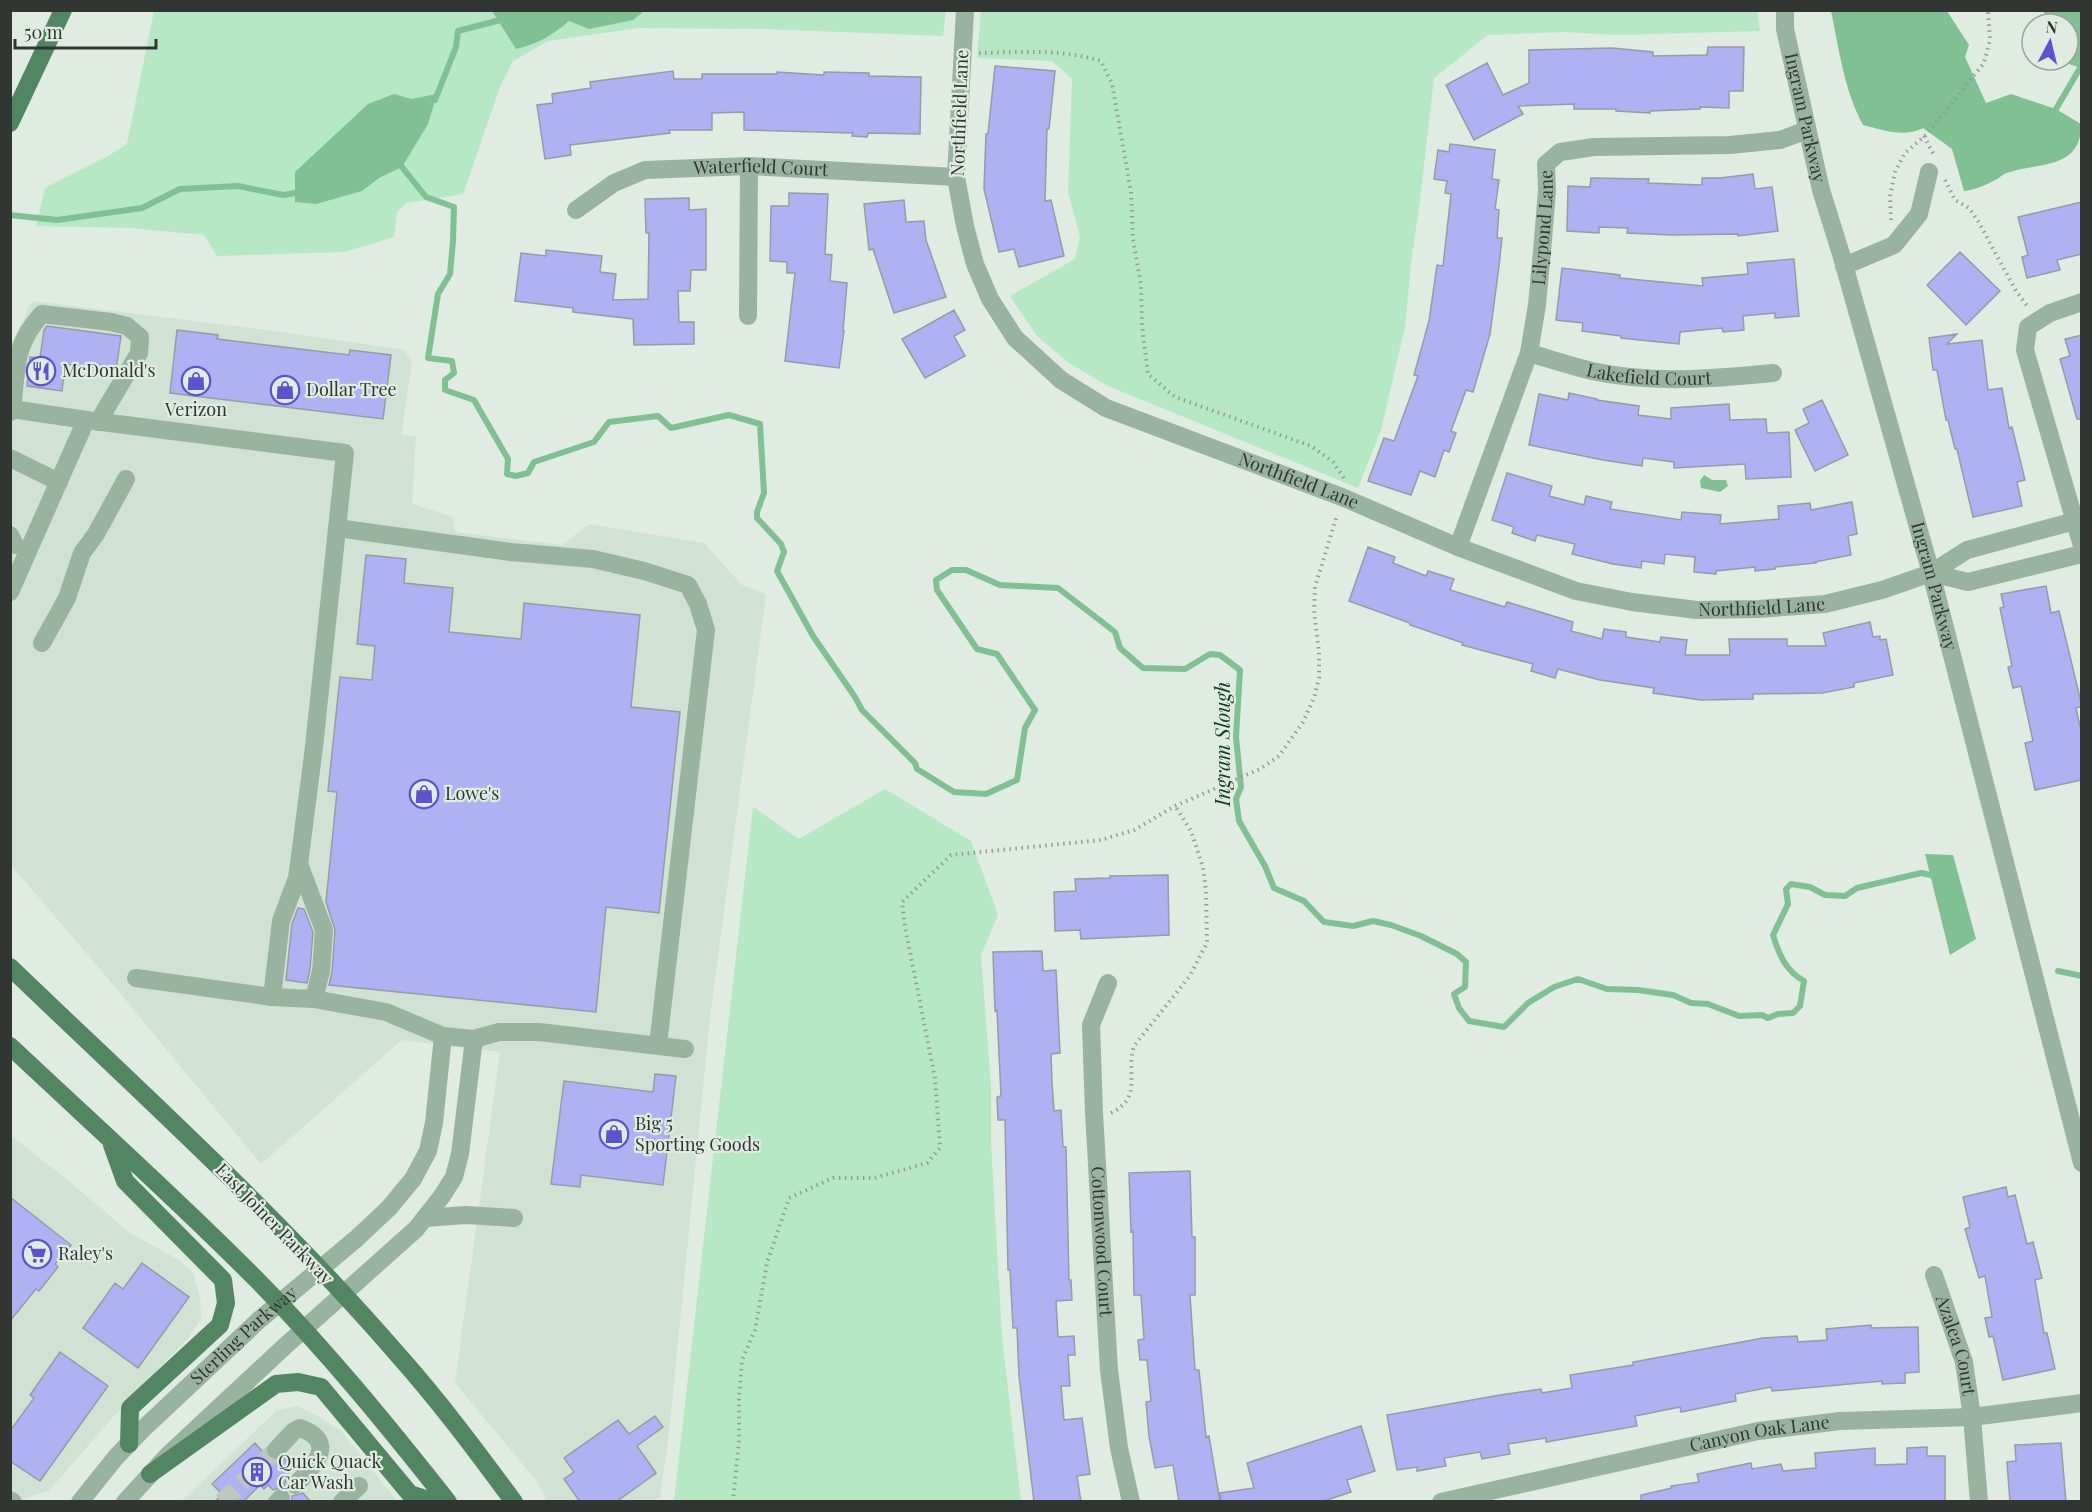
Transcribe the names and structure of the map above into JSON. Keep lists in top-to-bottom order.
{
  "streets": {
    "main road": ["East Joiner Parkway"],
    "street": [
      "Northfield Lane",
      "Ingram Parkway",
      "Waterfield Court",
      "Lilypond Lane",
      "Lakefield Court",
      "Cottonwood Court",
      "Sterling Parkway",
      "Azalea Court",
      "Canyon Oak Lane"
    ]
  },
  "crossings": [
    ["Northfield Lane", "Ingram Parkway"],
    ["Northfield Lane", "Waterfield Court"],
    ["Northfield Lane", "Lilypond Lane"],
    ["Ingram Parkway", "Lilypond Lane"],
    ["Lilypond Lane", "Lakefield Court"],
    ["East Joiner Parkway", "Sterling Parkway"],
    ["Azalea Court", "Canyon Oak Lane"]
  ],
  "water": ["Ingram Slough"],
  "places": {
    "restaurant": ["McDonald's"],
    "shop": [
      "Verizon",
      "Dollar Tree",
      "Lowe's",
      "Big 5 Sporting Goods"
    ],
    "supermarket": ["Raley's"],
    "building": ["Quick Quack Car Wash"]
  },
  "scale_bar": "50 m",
  "north": "top"
}
